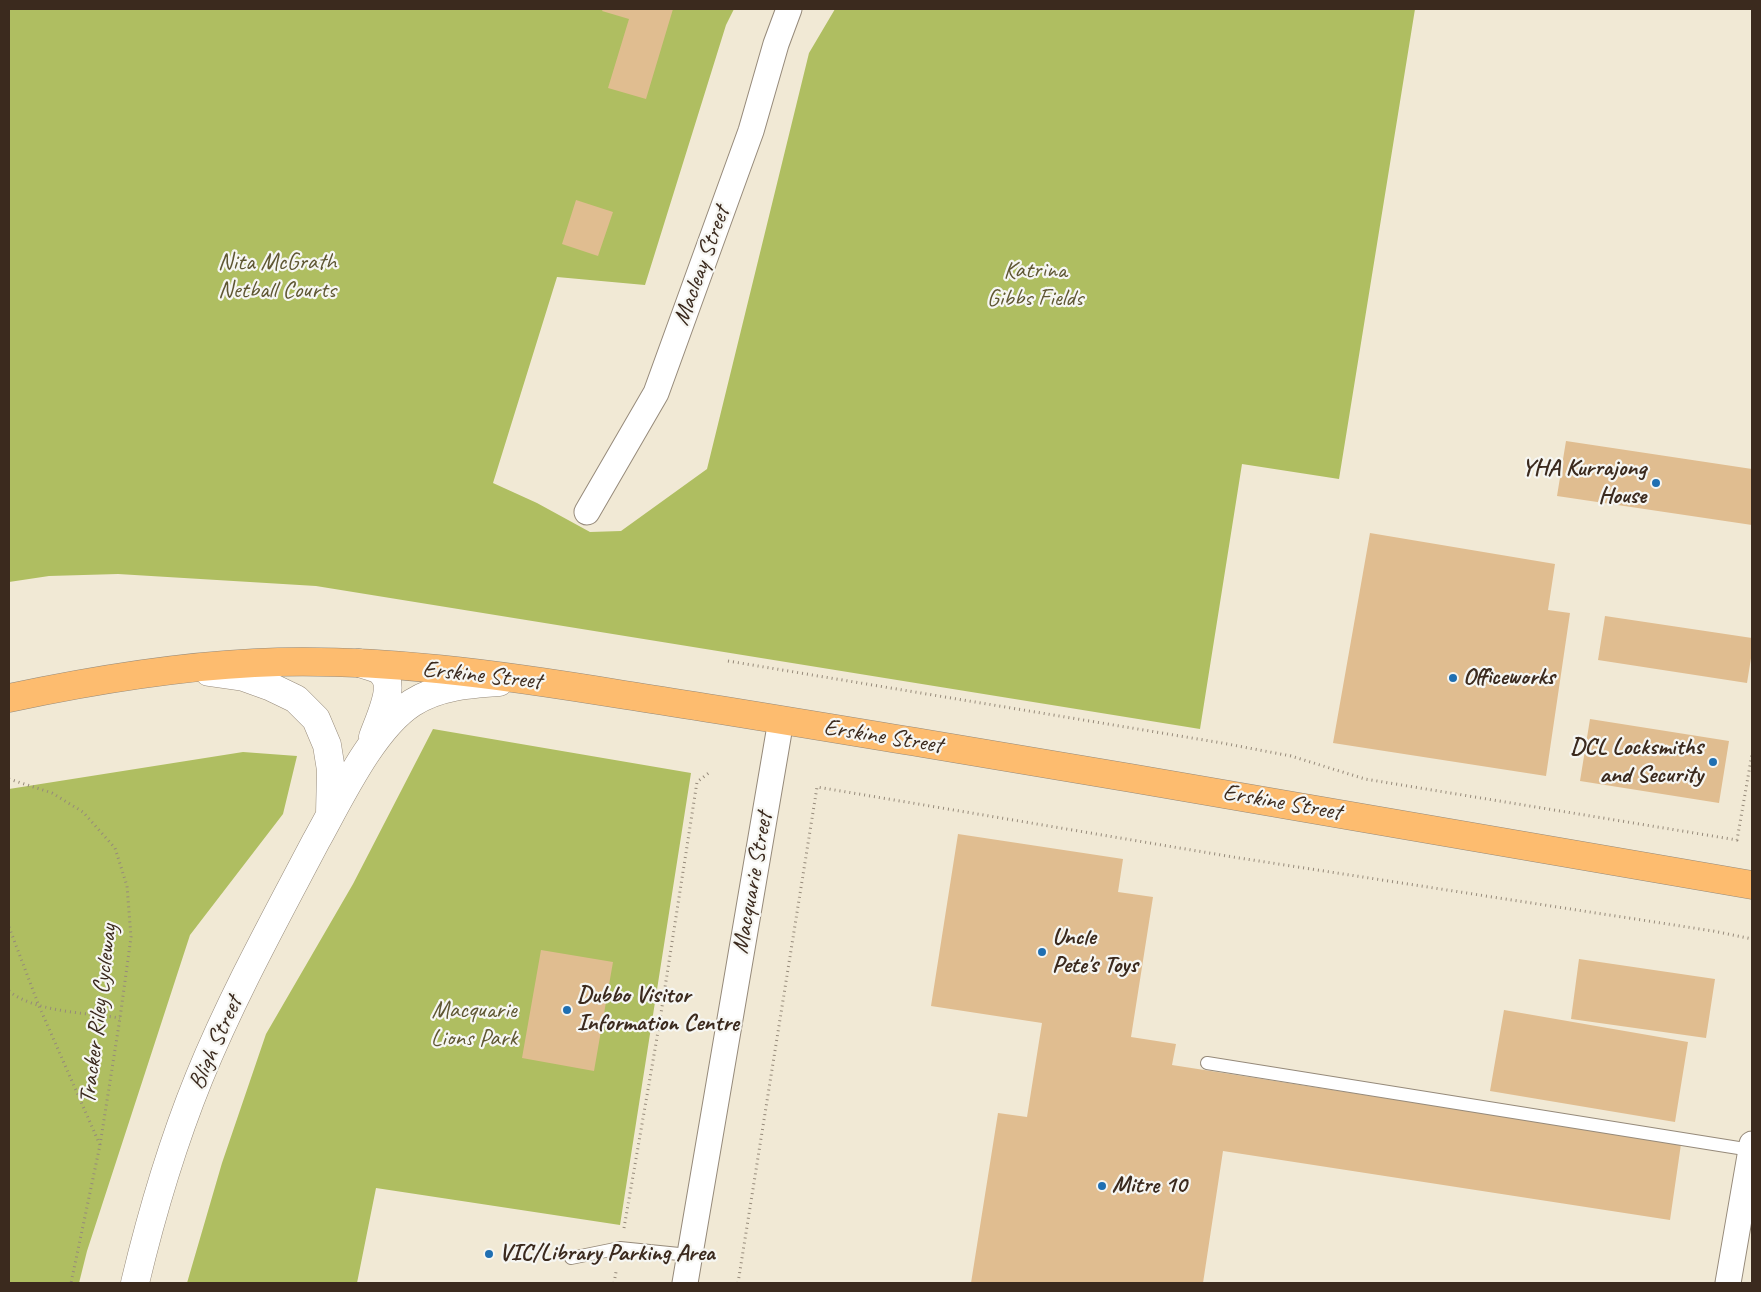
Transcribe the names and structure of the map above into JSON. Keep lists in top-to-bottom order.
{
  "streets": {
    "highway": ["Erskine Street"],
    "street": ["Macleay Street", "Macquarie Street", "Bligh Street"],
    "path": ["Tracker Riley Cycleway"]
  },
  "crossings": [
    ["Erskine Street", "Macquarie Street"],
    ["Erskine Street", "Bligh Street"]
  ],
  "parks": ["Nita McGrath Netball Courts", "Katrina Gibbs Fields", "Macquarie Lions Park"],
  "places": [
    "YHA Kurrajong House",
    "Officeworks",
    "DCL Locksmiths and Security",
    "Uncle Pete's Toys",
    "Dubbo Visitor Information Centre",
    "Mitre 10",
    "VIC/Library Parking Area"
  ]
}
